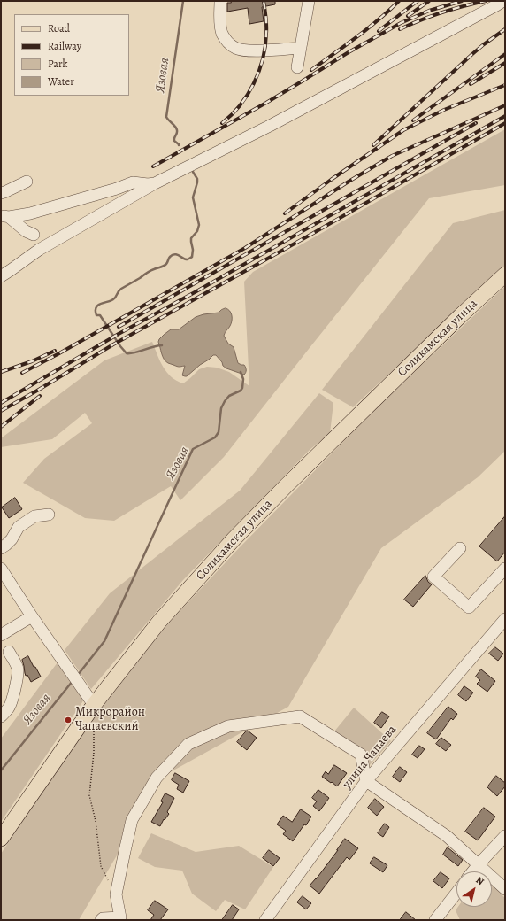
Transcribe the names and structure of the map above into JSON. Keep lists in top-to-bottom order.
{
  "streets": {
    "main road": ["Соликамская улица"],
    "street": ["улица Чапаева"]
  },
  "water": ["Язовая"],
  "places": ["Микрорайон Чапаевский"],
  "legend": [
    "Road",
    "Railway",
    "Park",
    "Water"
  ],
  "north": "top right"
}
